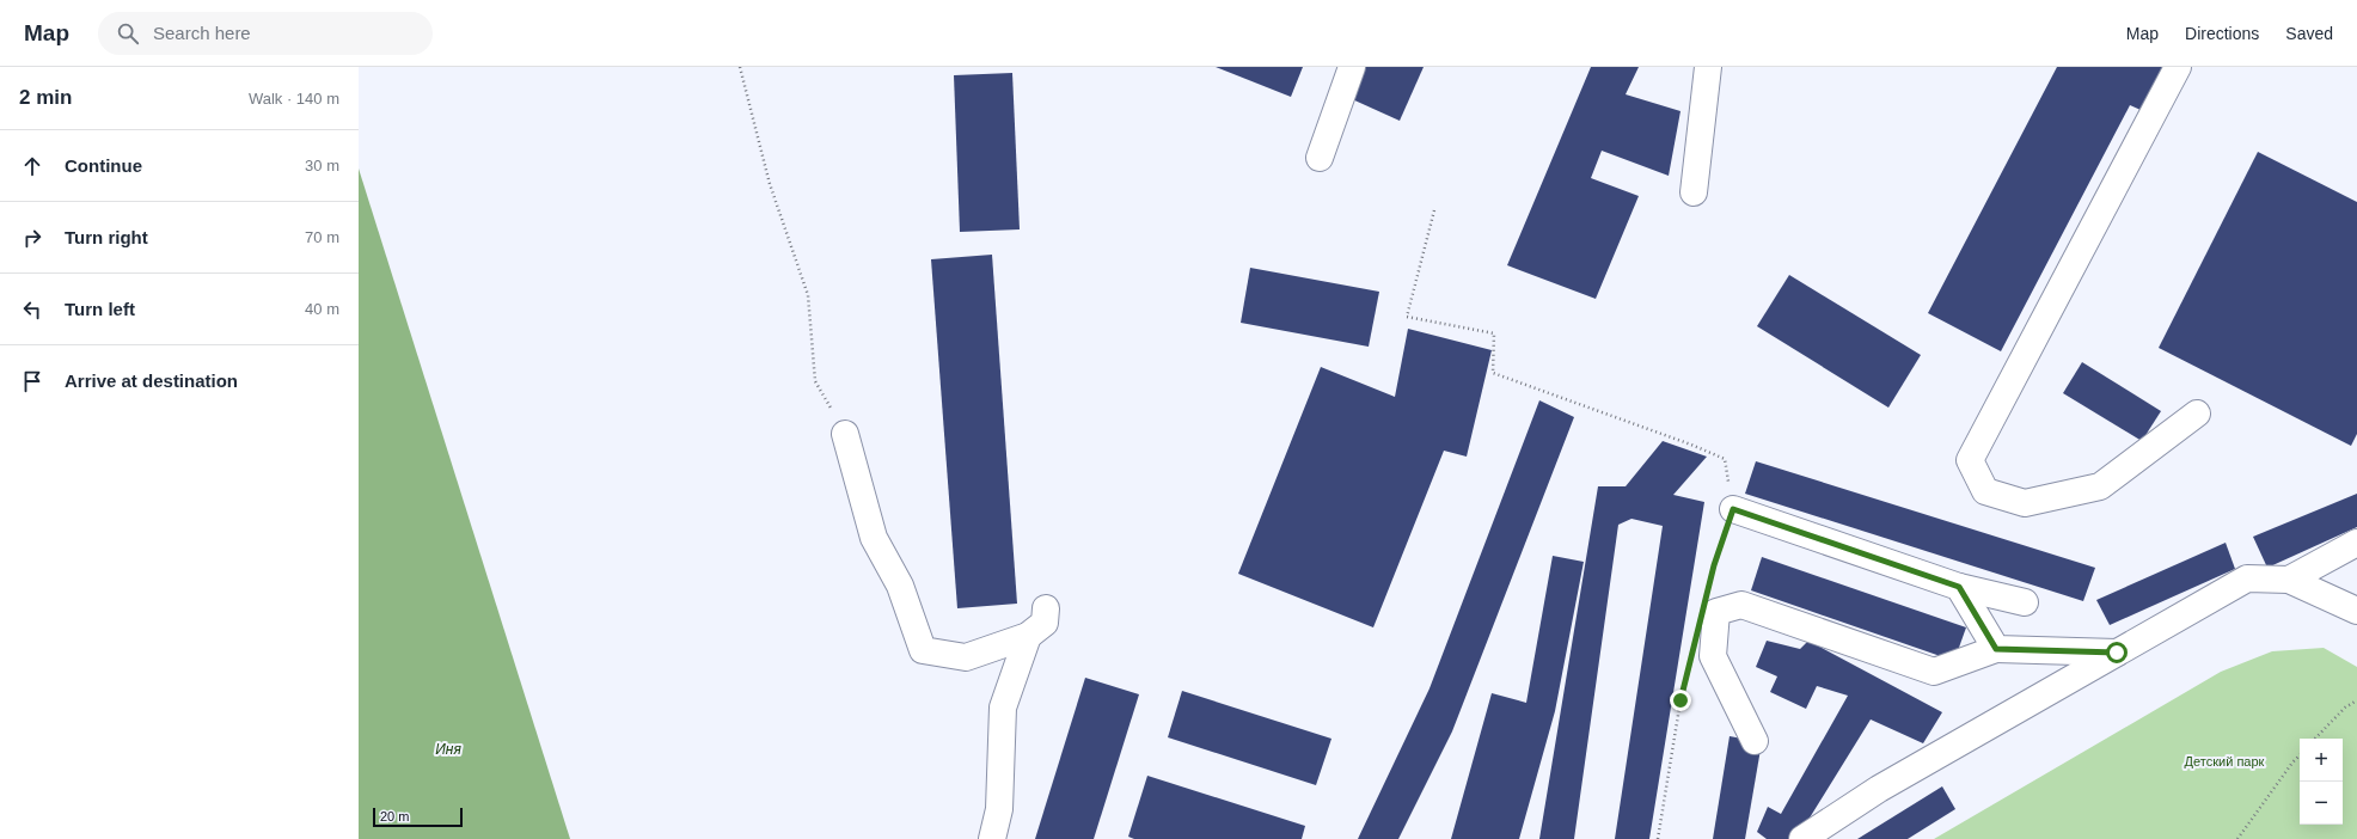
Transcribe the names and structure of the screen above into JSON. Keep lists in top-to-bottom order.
{
  "water": ["Иня"],
  "parks": ["Детский парк"],
  "scale_bar": "20 m",
  "page": {
    "header": "Map",
    "search": "Search here",
    "nav": ["Map", "Directions", "Saved"],
    "heading": ["2 min", "Walk · 140 m"],
    "list": [
      ["Continue", "30 m"],
      ["Turn right", "70 m"],
      ["Turn left", "40 m"],
      "Arrive at destination"
    ],
    "map_buttons": ["+", "−"],
    "scale": "20 m"
  }
}
